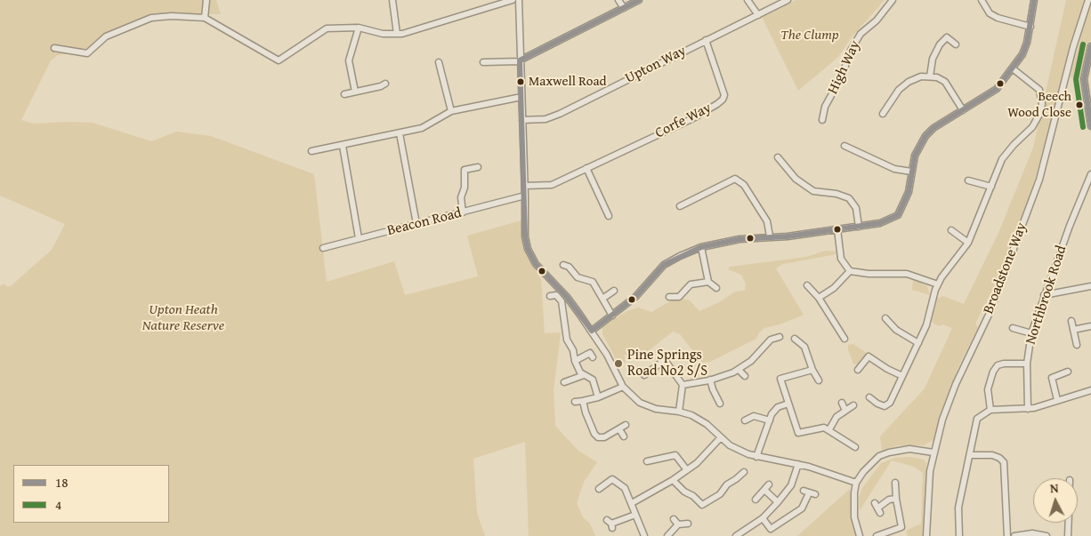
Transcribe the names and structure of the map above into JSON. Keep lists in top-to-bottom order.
{
  "streets": {
    "street": [
      "Upton Way",
      "High Way",
      "Corfe Way",
      "Beacon Road",
      "Broadstone Way",
      "Northbrook Road"
    ]
  },
  "crossings": [
    ["Upton Way", "Corfe Way"]
  ],
  "parks": ["The Clump", "Upton Heath Nature Reserve"],
  "places": ["Maxwell Road", "Beech Wood Close", "Pine Springs Road No2 S/S"],
  "lines": ["transit line 18", "transit line 4"],
  "legend": ["18", "4"],
  "north": "top"
}
